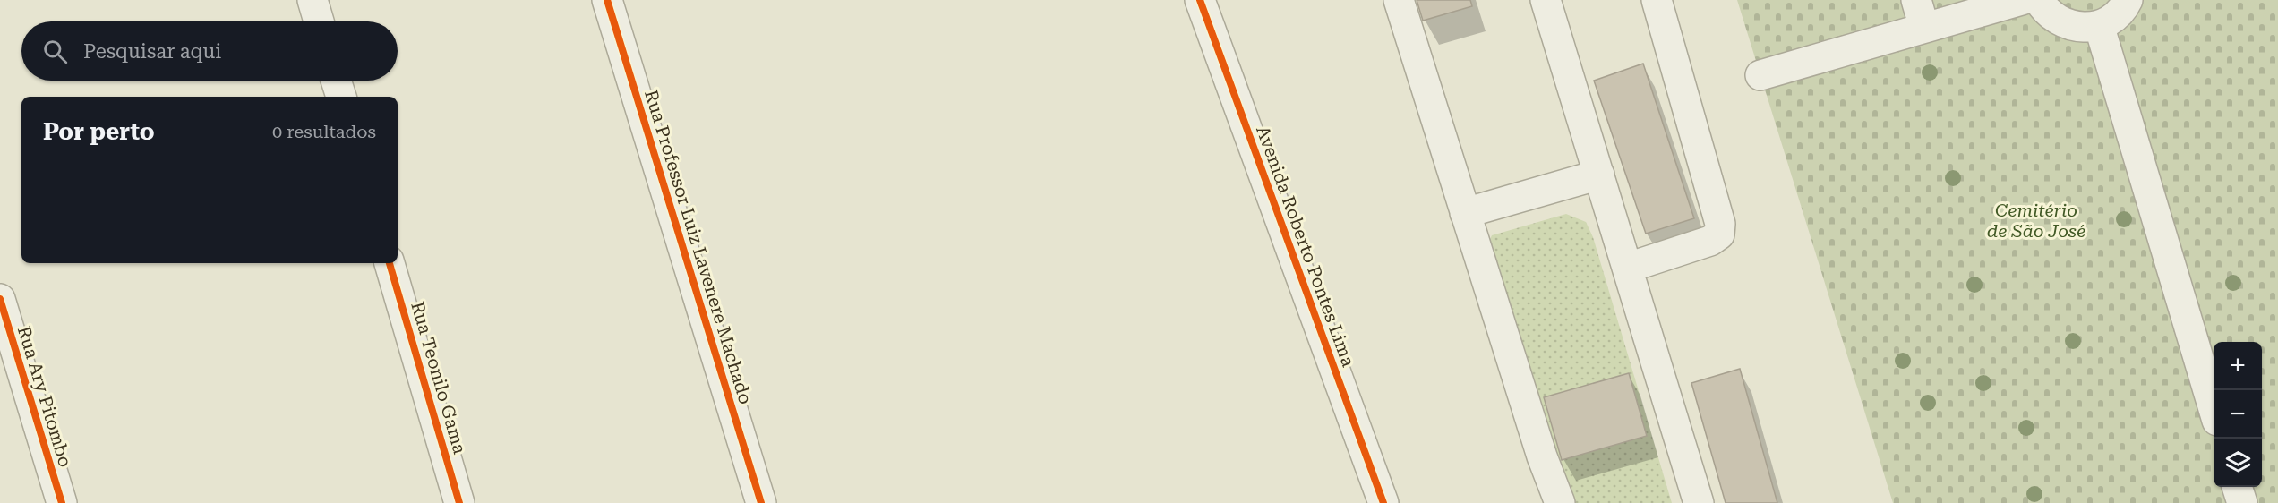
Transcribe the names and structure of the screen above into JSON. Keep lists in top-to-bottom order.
{
  "streets": {
    "street": [
      "Avenida Roberto Pontes Lima",
      "Rua Professor Luiz Lavenere Machado",
      "Rua Teonilo Gama",
      "Rua Ary Pitombo"
    ]
  },
  "parks": ["Cemitério de São José"],
  "page": {
    "search": "Pesquisar aqui",
    "heading": ["Por perto", "0 resultados"],
    "map_buttons": ["+", "−"]
  }
}
